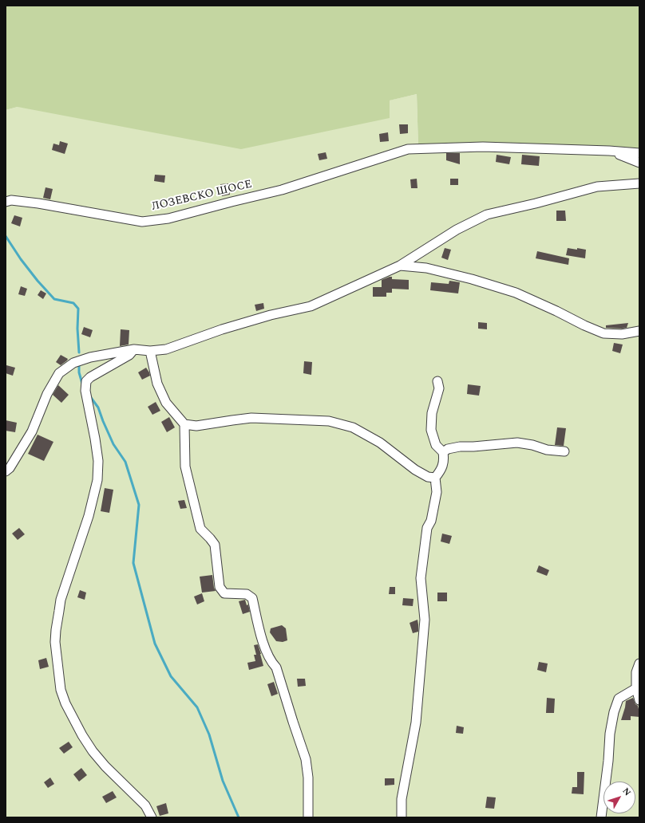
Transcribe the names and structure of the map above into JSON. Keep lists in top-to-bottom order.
{
  "streets": {
    "street": ["ЛОЗЕВСКО ШОСЕ"]
  },
  "north": "top right"
}
